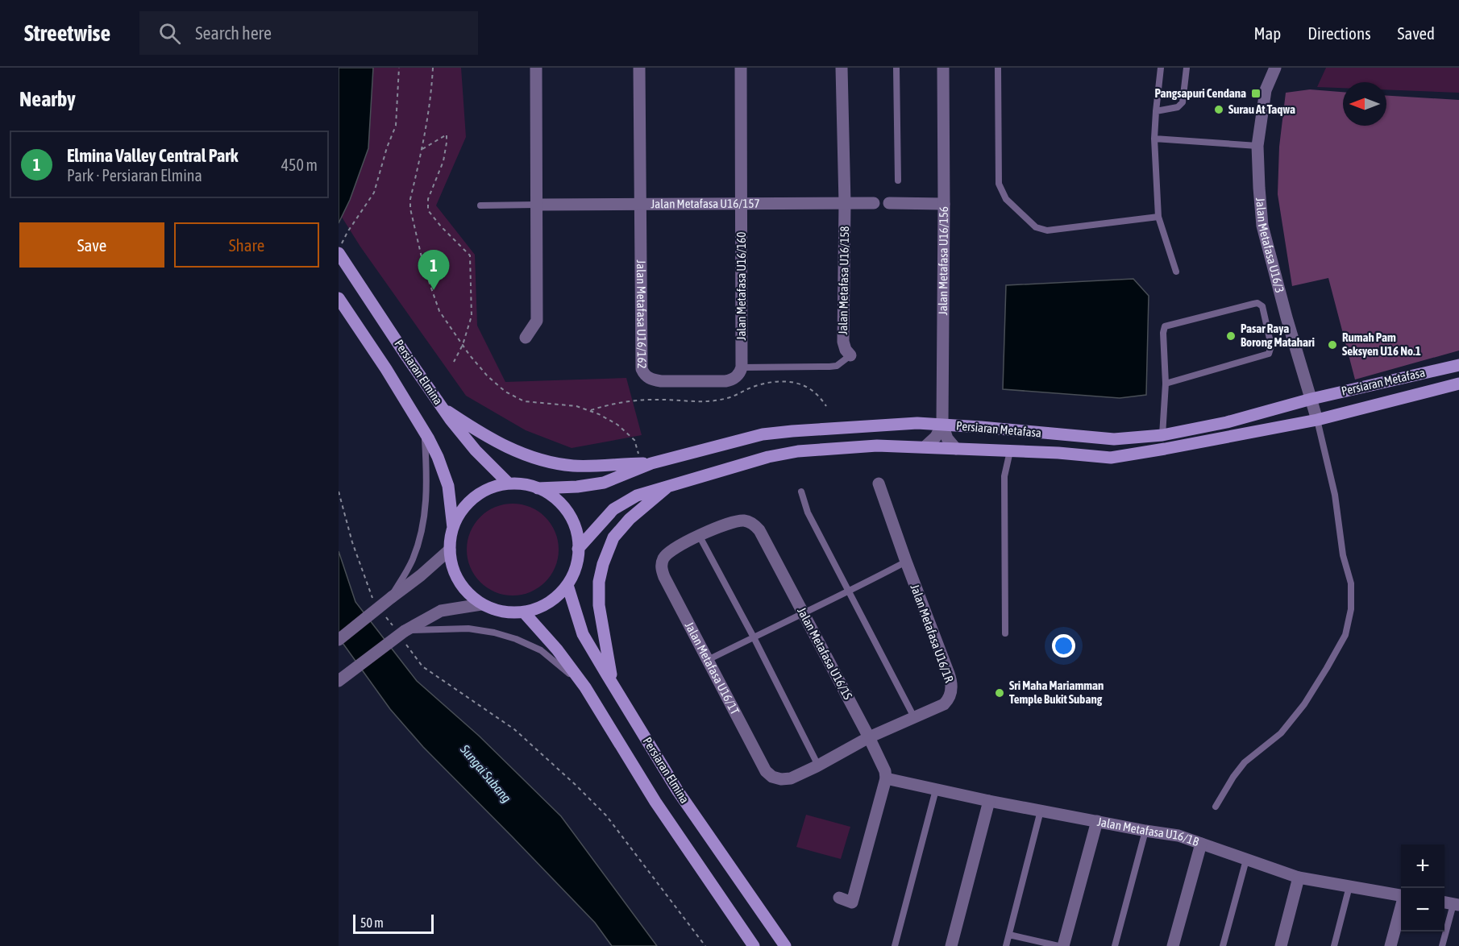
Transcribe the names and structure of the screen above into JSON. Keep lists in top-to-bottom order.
{
  "streets": {
    "main road": ["Persiaran Elmina", "Persiaran Metafasa"],
    "street": [
      "Jalan Metafasa U16/157",
      "Jalan Metafasa U16/3",
      "Jalan Metafasa U16/156",
      "Jalan Metafasa U16/158",
      "Jalan Metafasa U16/160",
      "Jalan Metafasa U16/162",
      "Jalan Metafasa U16/1R",
      "Jalan Metafasa U16/1S",
      "Jalan Metafasa U16/1T",
      "Jalan Metafasa U16/1B"
    ]
  },
  "crossings": [
    ["Jalan Metafasa U16/157", "Jalan Metafasa U16/158"],
    ["Jalan Metafasa U16/157", "Jalan Metafasa U16/160"],
    ["Jalan Metafasa U16/157", "Jalan Metafasa U16/162"],
    ["Jalan Metafasa U16/3", "Persiaran Metafasa"],
    ["Jalan Metafasa U16/156", "Persiaran Metafasa"],
    ["Jalan Metafasa U16/160", "Jalan Metafasa U16/162"],
    ["Persiaran Elmina", "Persiaran Metafasa"],
    ["Jalan Metafasa U16/1R", "Jalan Metafasa U16/1S"],
    ["Jalan Metafasa U16/1R", "Jalan Metafasa U16/1T"],
    ["Jalan Metafasa U16/1S", "Jalan Metafasa U16/1T"],
    ["Jalan Metafasa U16/1S", "Jalan Metafasa U16/1B"]
  ],
  "water": ["Sungai Subang"],
  "places": {
    "transit": ["Pangsapuri Cendana"],
    "other": [
      "Surau At Taqwa",
      "Pasar Raya Borong Matahari",
      "Rumah Pam Seksyen U16 No.1",
      "Sri Maha Mariamman Temple Bukit Subang"
    ]
  },
  "scale_bar": "50 m",
  "north": "left",
  "page": {
    "header": "Streetwise",
    "search": "Search here",
    "nav": ["Map", "Directions", "Saved"],
    "heading": "Nearby",
    "list": [
      {
        "mark": "1",
        "name": "Elmina Valley Central Park",
        "note": "Park · Persiaran Elmina",
        "value": "450 m"
      }
    ],
    "buttons": ["Save", "Share"],
    "pins": "1",
    "map_buttons": ["+", "−"],
    "scale": "50 m"
  }
}
